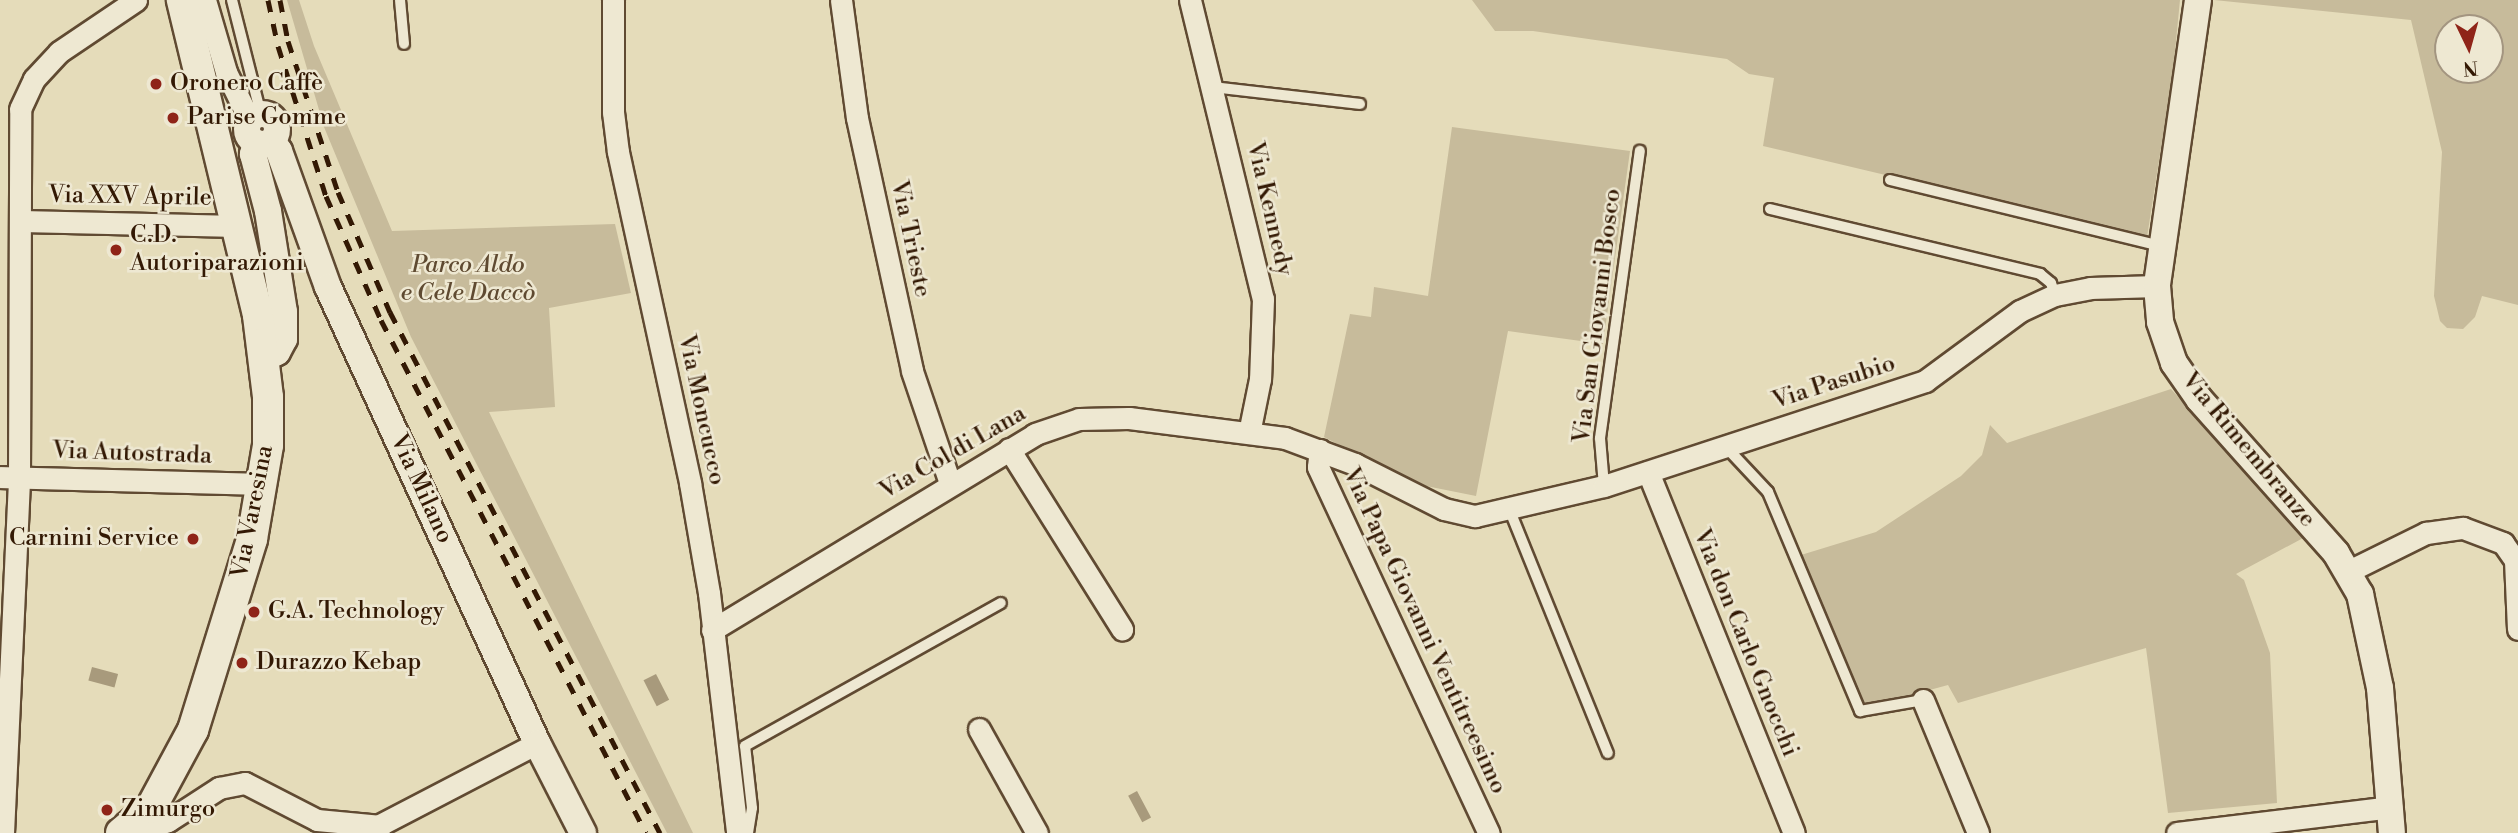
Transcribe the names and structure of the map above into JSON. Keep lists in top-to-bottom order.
{
  "streets": {
    "main road": ["Via Varesina"],
    "street": [
      "Via XXV Aprile",
      "Via Kennedy",
      "Via Trieste",
      "Via Pasubio",
      "Via Moncucco",
      "Via Rimembranze",
      "Via Col di Lana",
      "Via Autostrada",
      "Via Milano",
      "Via Papa Giovanni Ventitreesimo",
      "Via don Carlo Gnocchi"
    ],
    "lane": ["Via San Giovanni Bosco"]
  },
  "crossings": [
    ["Via XXV Aprile", "Via Varesina"],
    ["Via Kennedy", "Via Pasubio"],
    ["Via Kennedy", "Via Col di Lana"],
    ["Via Trieste", "Via Col di Lana"],
    ["Via San Giovanni Bosco", "Via Pasubio"],
    ["Via Pasubio", "Via Rimembranze"],
    ["Via Pasubio", "Via Col di Lana"],
    ["Via Pasubio", "Via Papa Giovanni Ventitreesimo"],
    ["Via Pasubio", "Via don Carlo Gnocchi"],
    ["Via Moncucco", "Via Col di Lana"],
    ["Via Autostrada", "Via Varesina"]
  ],
  "parks": ["Parco Aldo e Cele Daccò"],
  "places": [
    "Oronero Caffè",
    "Parise Gomme",
    "C.D. Autoriparazioni",
    "Carnini Service",
    "G.A. Technology",
    "Durazzo Kebap",
    "Zimurgo"
  ],
  "north": "bottom"
}
